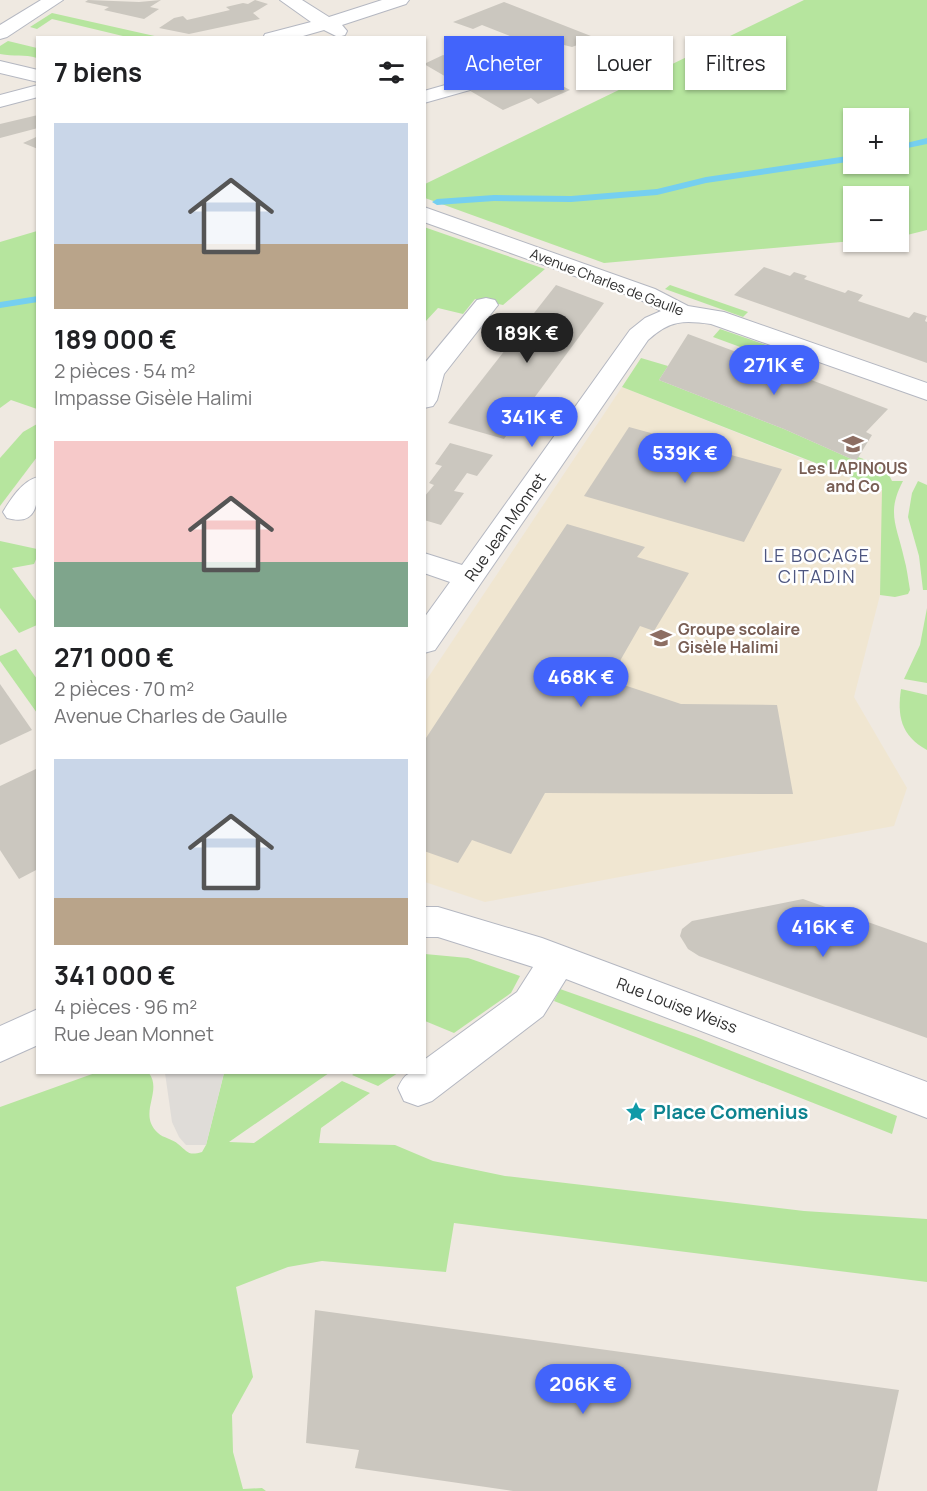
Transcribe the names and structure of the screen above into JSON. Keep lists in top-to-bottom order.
{
  "streets": {
    "street": ["Avenue Charles de Gaulle", "Rue Jean Monnet", "Rue Louise Weiss"]
  },
  "crossings": [
    ["Avenue Charles de Gaulle", "Rue Jean Monnet"]
  ],
  "districts": ["LE BOCAGE CITADIN"],
  "places": {
    "school or university": ["Les LAPINOUS and Co", "Groupe scolaire Gisèle Halimi"],
    "place": ["Place Comenius"]
  },
  "page": {
    "chip": ["Acheter", "Louer", "Filtres"],
    "heading": "7 biens",
    "map_buttons": ["+", "−"],
    "list": [
      {
        "name": "189 000 €",
        "note": "2 pièces · 54 m² · Impasse Gisèle Halimi"
      },
      {
        "name": "271 000 €",
        "note": "2 pièces · 70 m² · Avenue Charles de Gaulle"
      },
      {
        "name": "341 000 €",
        "note": "4 pièces · 96 m² · Rue Jean Monnet"
      }
    ],
    "price": [
      "189K €",
      "271K €",
      "341K €",
      "539K €",
      "468K €",
      "416K €",
      "206K €"
    ]
  }
}
